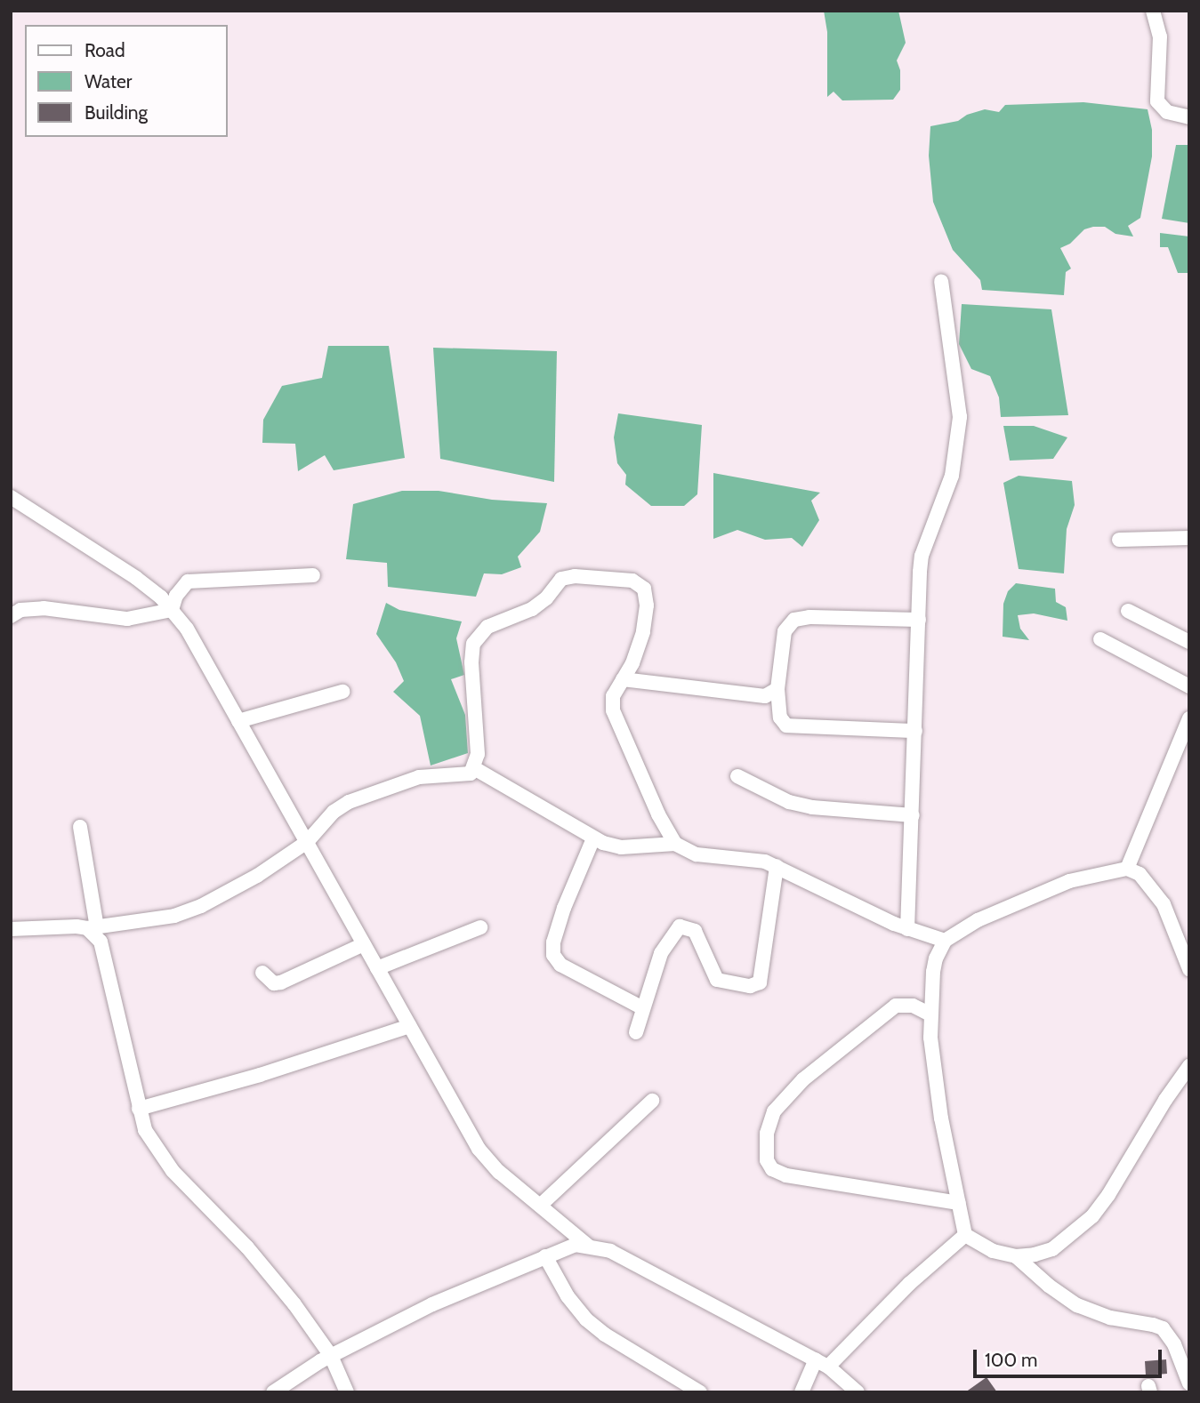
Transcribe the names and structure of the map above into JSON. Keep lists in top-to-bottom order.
{
  "legend": ["Road", "Water", "Building"],
  "scale_bar": "100 m"
}
